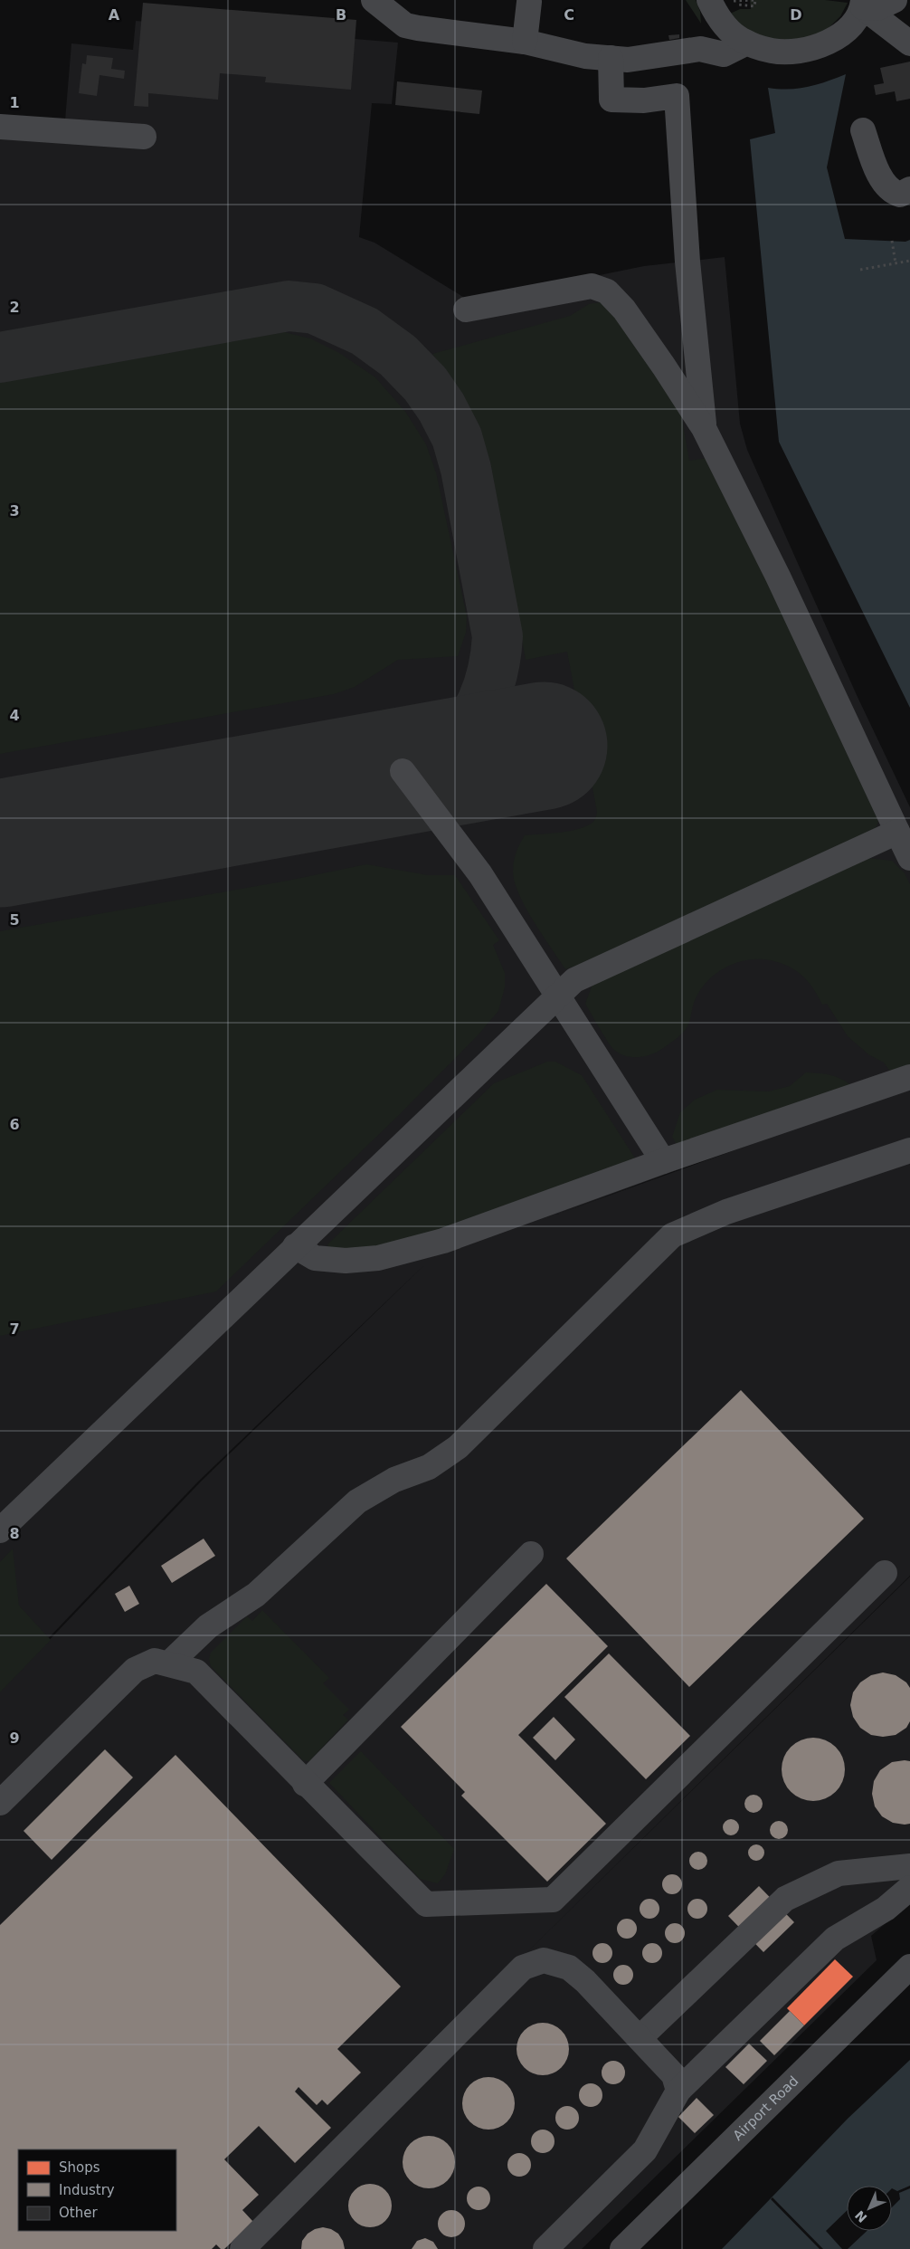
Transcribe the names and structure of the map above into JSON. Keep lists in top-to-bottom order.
{
  "streets": {
    "street": ["Airport Road"]
  },
  "legend": ["Shops", "Industry", "Other"],
  "north": "bottom left",
  "grid": {
    "columns": [
      "A",
      "B",
      "C",
      "D"
    ],
    "rows": [
      "1",
      "2",
      "3",
      "4",
      "5",
      "6",
      "7",
      "8",
      "9"
    ]
  }
}
